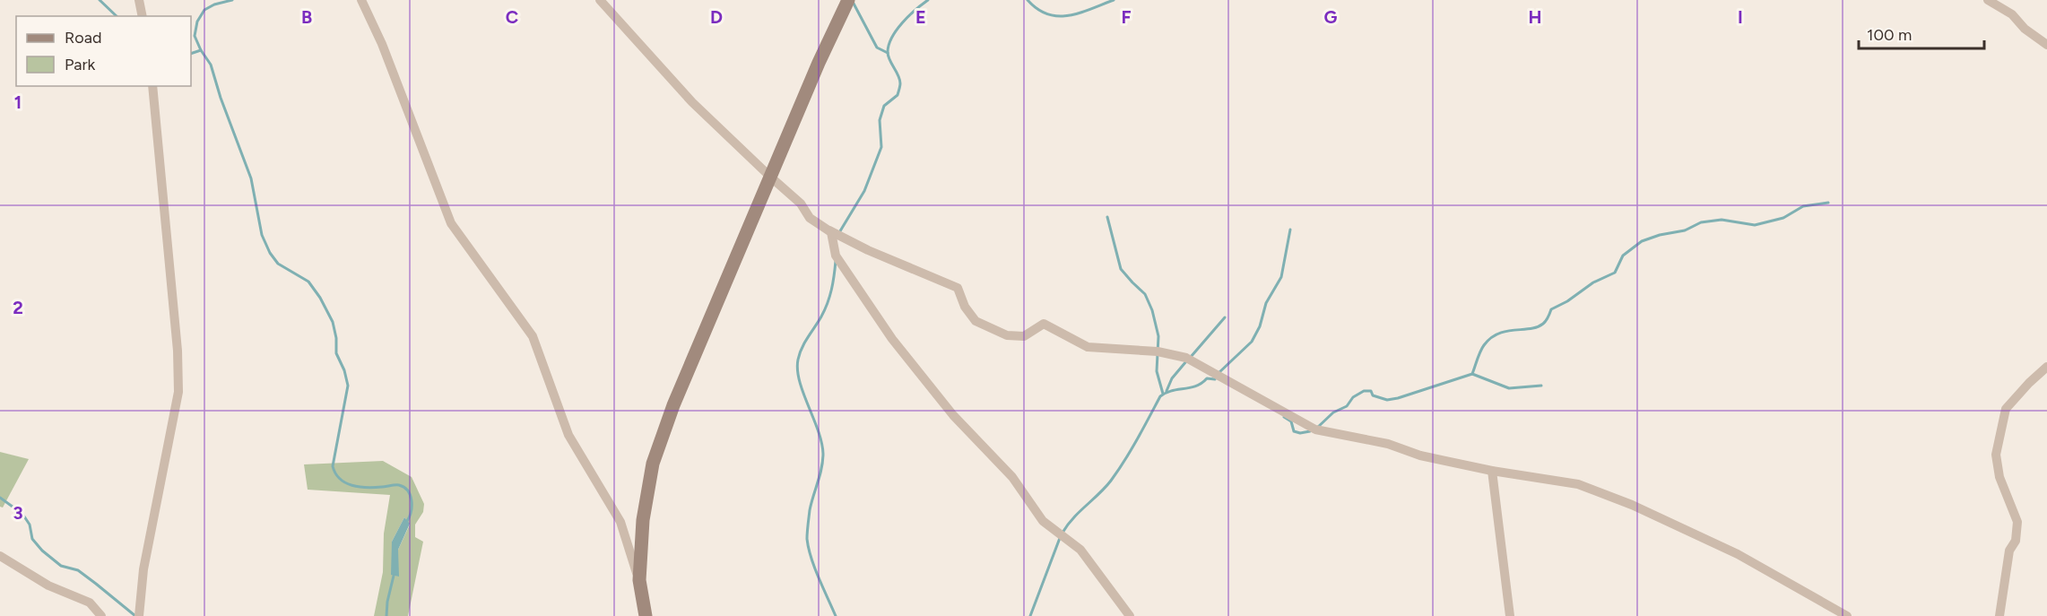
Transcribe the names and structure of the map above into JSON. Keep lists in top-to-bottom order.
{
  "legend": ["Road", "Park"],
  "scale_bar": "100 m",
  "grid": {
    "columns": [
      "B",
      "C",
      "D",
      "E",
      "F",
      "G",
      "H",
      "I"
    ],
    "rows": ["1", "2", "3"]
  }
}
